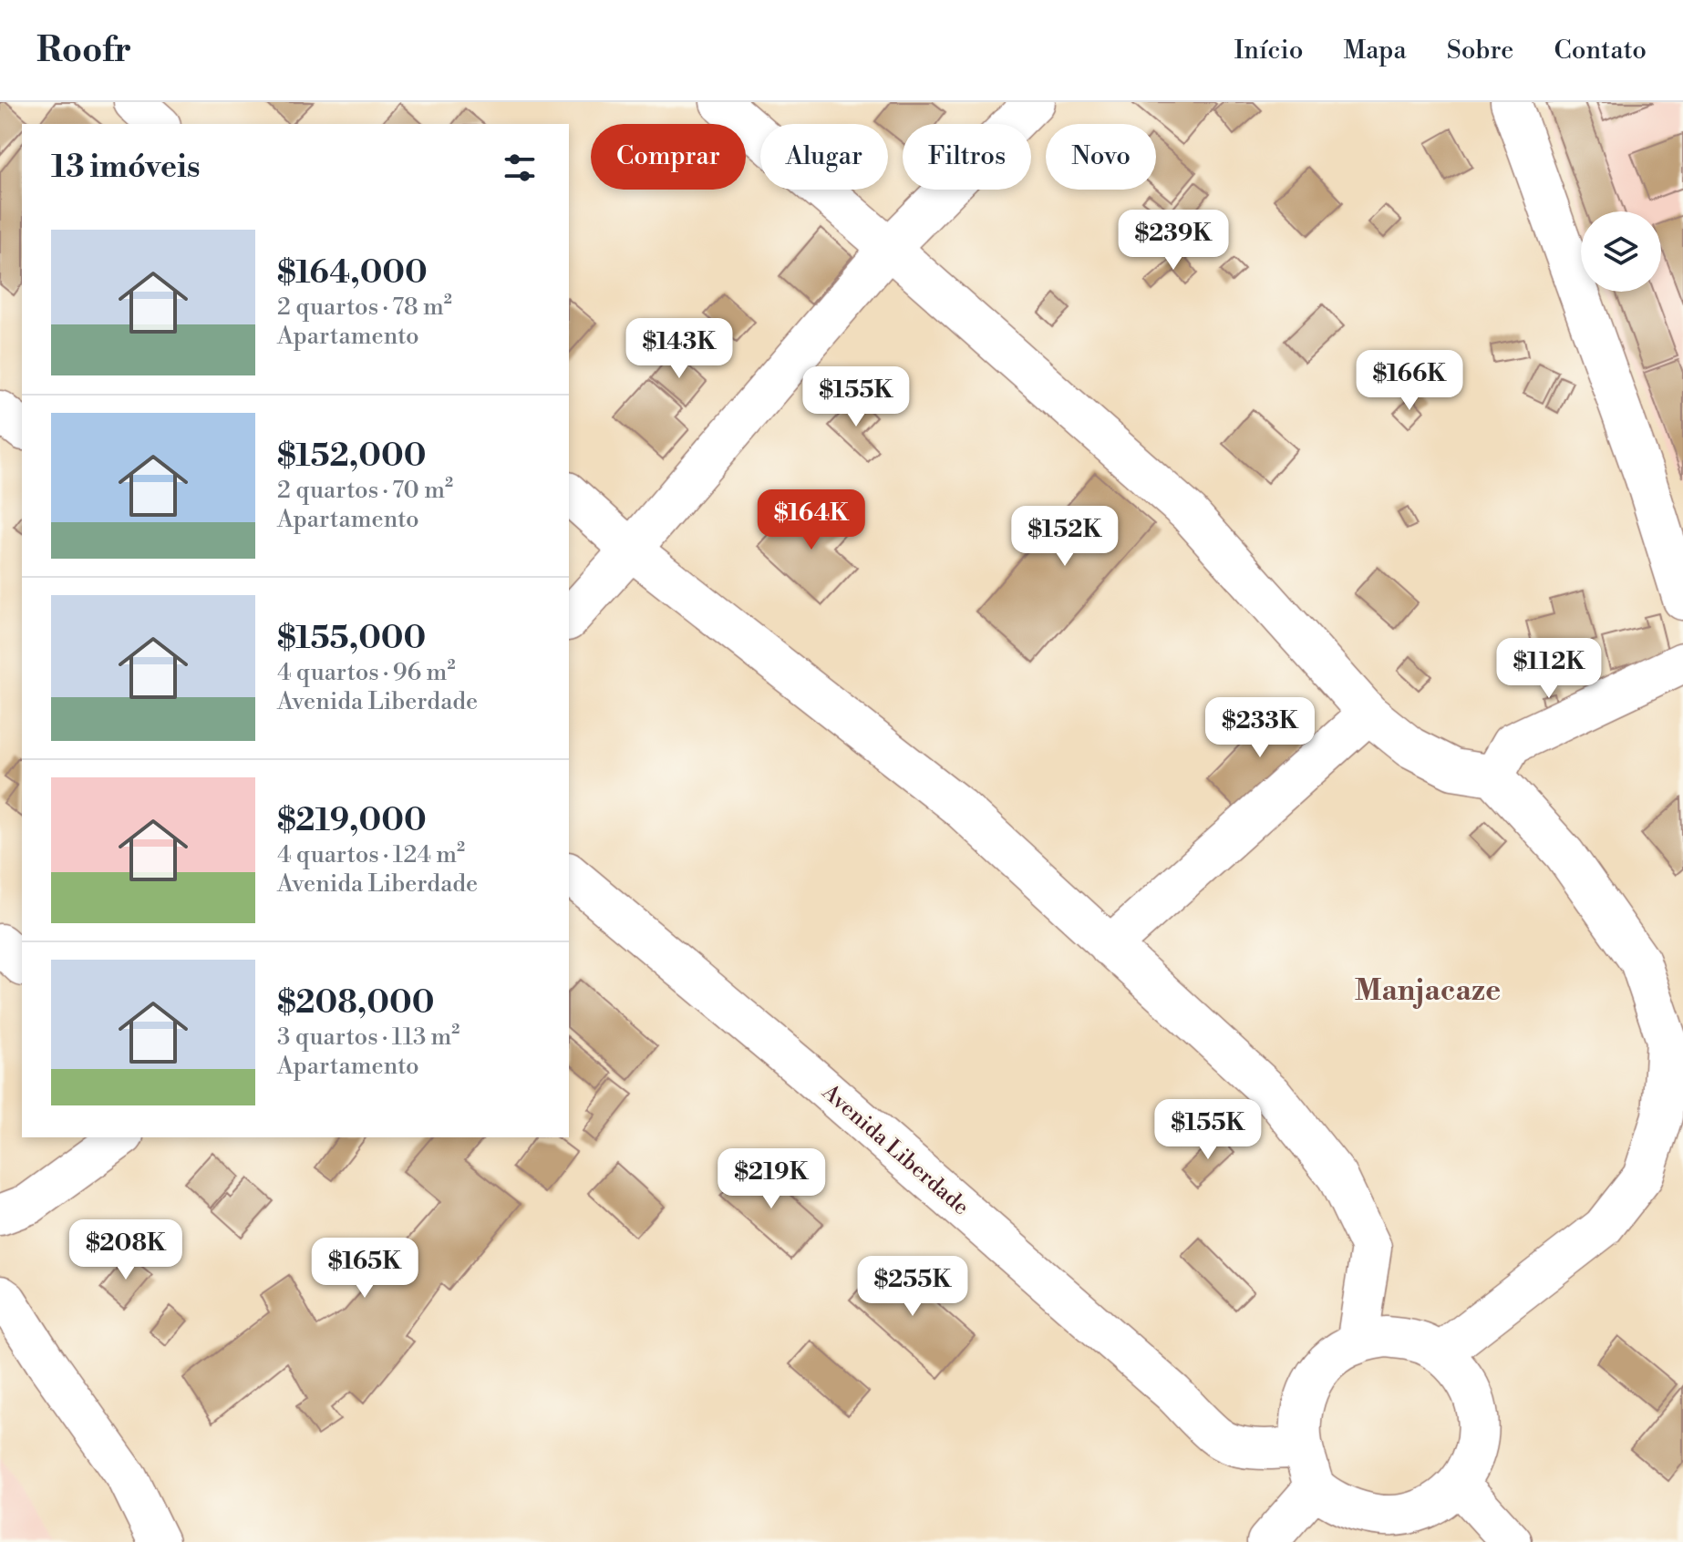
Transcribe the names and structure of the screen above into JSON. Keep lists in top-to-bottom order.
{
  "streets": {
    "street": ["Avenida Liberdade"]
  },
  "districts": ["Manjacaze"],
  "page": {
    "header": "Roofr",
    "nav": [
      "Início",
      "Mapa",
      "Sobre",
      "Contato"
    ],
    "chip": [
      "Comprar",
      "Alugar",
      "Filtros",
      "Novo"
    ],
    "heading": "13 imóveis",
    "price": [
      "$239K",
      "$143K",
      "$166K",
      "$155K",
      "$164K",
      "$152K",
      "$112K",
      "$233K",
      "$155K",
      "$219K",
      "$208K",
      "$165K",
      "$255K"
    ],
    "list": [
      {
        "name": "$164,000",
        "note": "2 quartos · 78 m² · Apartamento"
      },
      {
        "name": "$152,000",
        "note": "2 quartos · 70 m² · Apartamento"
      },
      {
        "name": "$155,000",
        "note": "4 quartos · 96 m² · Avenida Liberdade"
      },
      {
        "name": "$219,000",
        "note": "4 quartos · 124 m² · Avenida Liberdade"
      },
      {
        "name": "$208,000",
        "note": "3 quartos · 113 m² · Apartamento"
      }
    ]
  }
}
